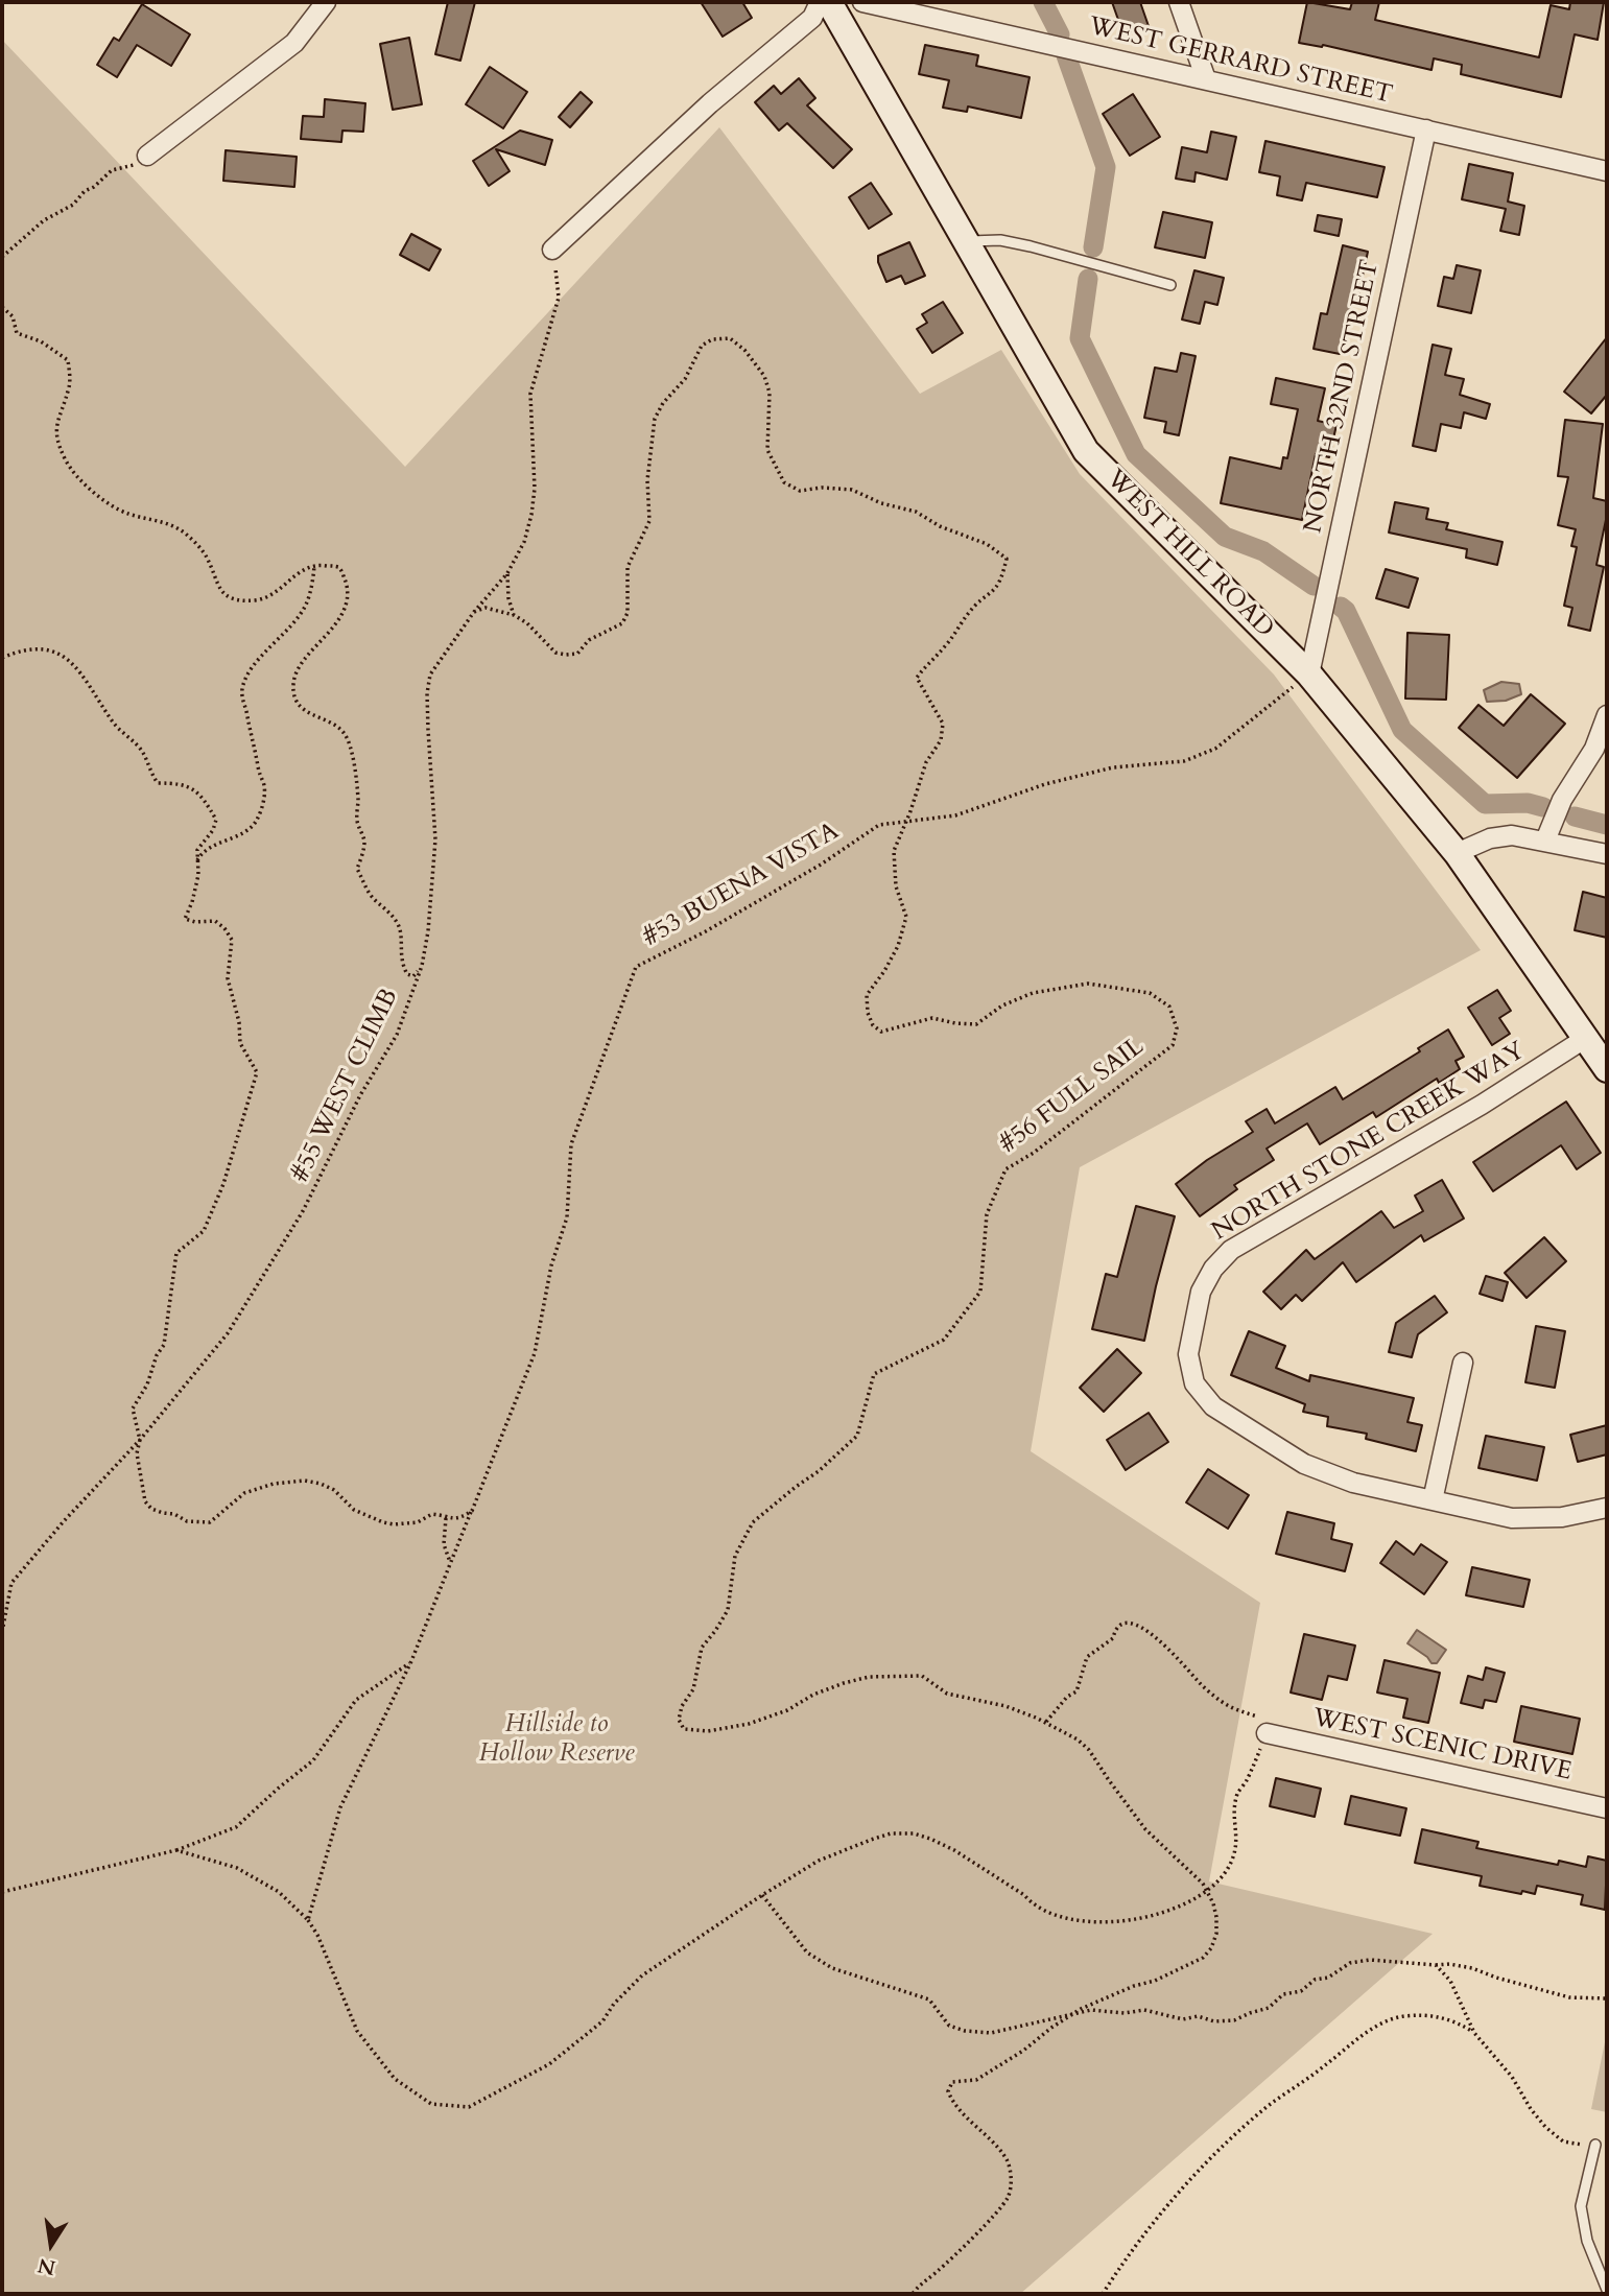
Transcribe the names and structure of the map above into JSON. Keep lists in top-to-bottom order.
{
  "streets": {
    "street": [
      "WEST GERRARD STREET",
      "NORTH 32ND STREET",
      "WEST HILL ROAD",
      "NORTH STONE CREEK WAY",
      "WEST SCENIC DRIVE"
    ],
    "path": ["#53 BUENA VISTA", "#55 WEST CLIMB", "#56 FULL SAIL"]
  },
  "crossings": [
    ["WEST GERRARD STREET", "NORTH 32ND STREET"],
    ["NORTH 32ND STREET", "WEST HILL ROAD"],
    ["NORTH 32ND STREET", "#53 BUENA VISTA"],
    ["WEST HILL ROAD", "#53 BUENA VISTA"],
    ["WEST HILL ROAD", "NORTH STONE CREEK WAY"],
    ["#53 BUENA VISTA", "#56 FULL SAIL"]
  ],
  "parks": ["Hillside to Hollow Reserve"],
  "north": "bottom"
}
